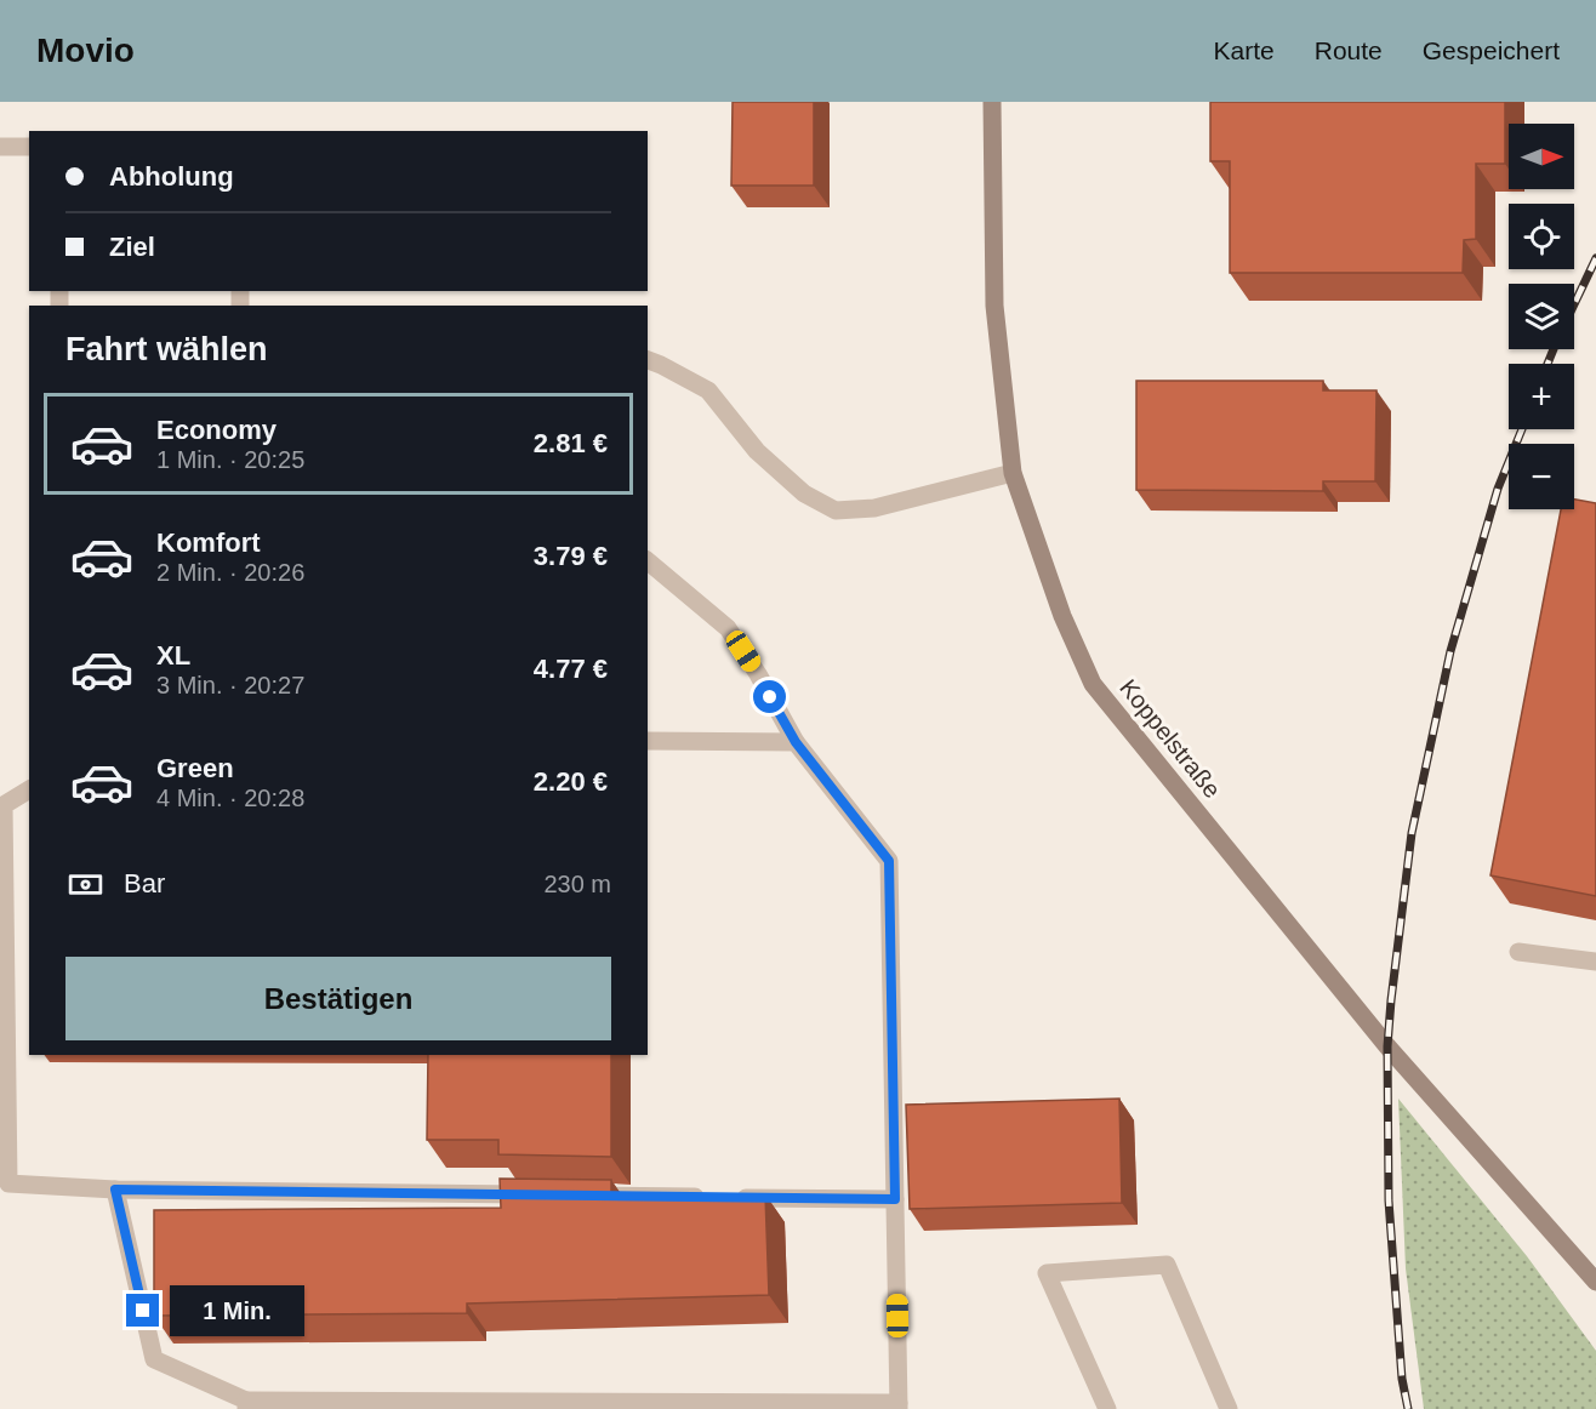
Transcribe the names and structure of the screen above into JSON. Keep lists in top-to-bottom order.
{
  "streets": {
    "street": ["Koppelstraße"]
  },
  "north": "right",
  "page": {
    "header": "Movio",
    "nav": ["Karte", "Route", "Gespeichert"],
    "map_buttons": ["+", "−"],
    "banner": ["Abholung", "Ziel"],
    "heading": "Fahrt wählen",
    "list": [
      {
        "name": "Economy",
        "note": "1 Min. · 20:25",
        "value": "2.81 €"
      },
      {
        "name": "Komfort",
        "note": "2 Min. · 20:26",
        "value": "3.79 €"
      },
      {
        "name": "XL",
        "note": "3 Min. · 20:27",
        "value": "4.77 €"
      },
      {
        "name": "Green",
        "note": "4 Min. · 20:28",
        "value": "2.20 €"
      }
    ],
    "pay": ["Bar", "230 m"],
    "buttons": "Bestätigen",
    "bubble": "1 Min."
  }
}
